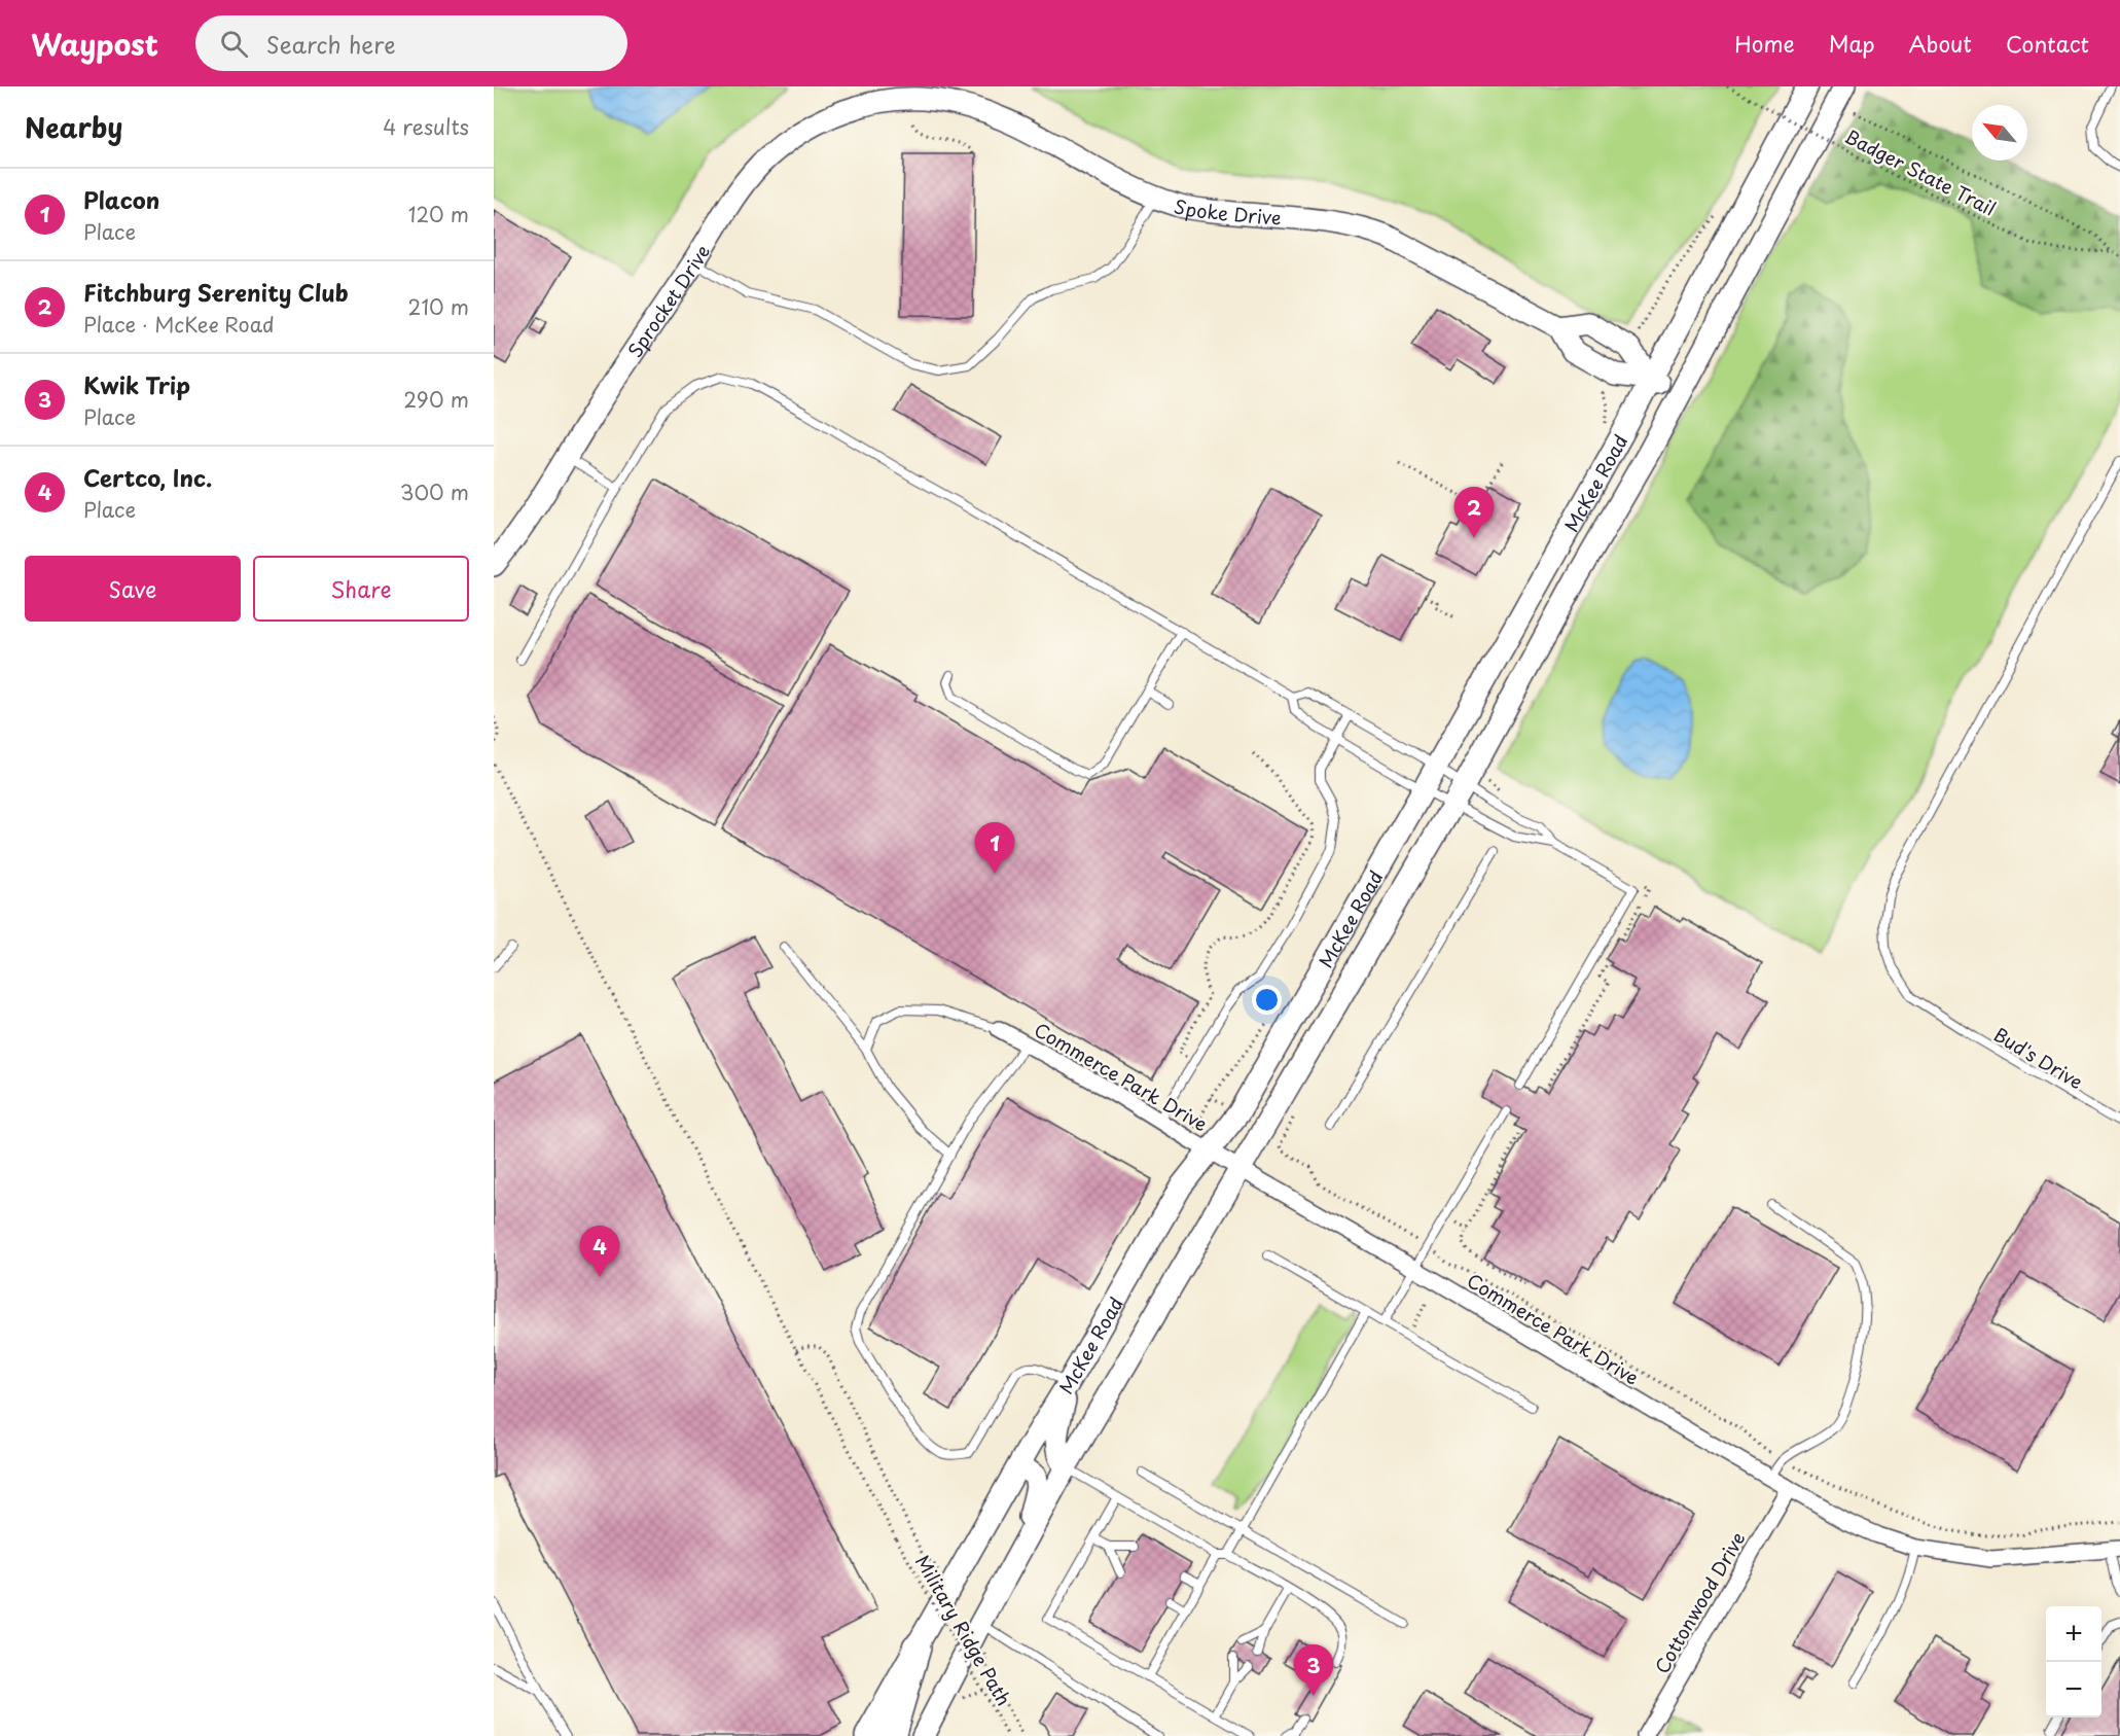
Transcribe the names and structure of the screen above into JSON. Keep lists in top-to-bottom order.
{
  "streets": {
    "main road": ["Spoke Drive", "Sprocket Drive", "McKee Road"],
    "street": ["Commerce Park Drive", "Cottonwood Drive"],
    "lane": ["Bud's Drive"],
    "path": ["Badger State Trail", "Military Ridge Path"]
  },
  "crossings": [
    ["Spoke Drive", "Sprocket Drive"],
    ["Spoke Drive", "McKee Road"],
    ["McKee Road", "Commerce Park Drive"],
    ["Commerce Park Drive", "Cottonwood Drive"]
  ],
  "north": "top left",
  "page": {
    "header": "Waypost",
    "search": "Search here",
    "nav": [
      "Home",
      "Map",
      "About",
      "Contact"
    ],
    "heading": ["Nearby", "4 results"],
    "list": [
      {
        "mark": "1",
        "name": "Placon",
        "note": "Place",
        "value": "120 m"
      },
      {
        "mark": "2",
        "name": "Fitchburg Serenity Club",
        "note": "Place · McKee Road",
        "value": "210 m"
      },
      {
        "mark": "3",
        "name": "Kwik Trip",
        "note": "Place",
        "value": "290 m"
      },
      {
        "mark": "4",
        "name": "Certco, Inc.",
        "note": "Place",
        "value": "300 m"
      }
    ],
    "pins": [
      "2",
      "1",
      "4",
      "3"
    ],
    "buttons": ["Save", "Share"],
    "map_buttons": ["+", "−"]
  }
}
